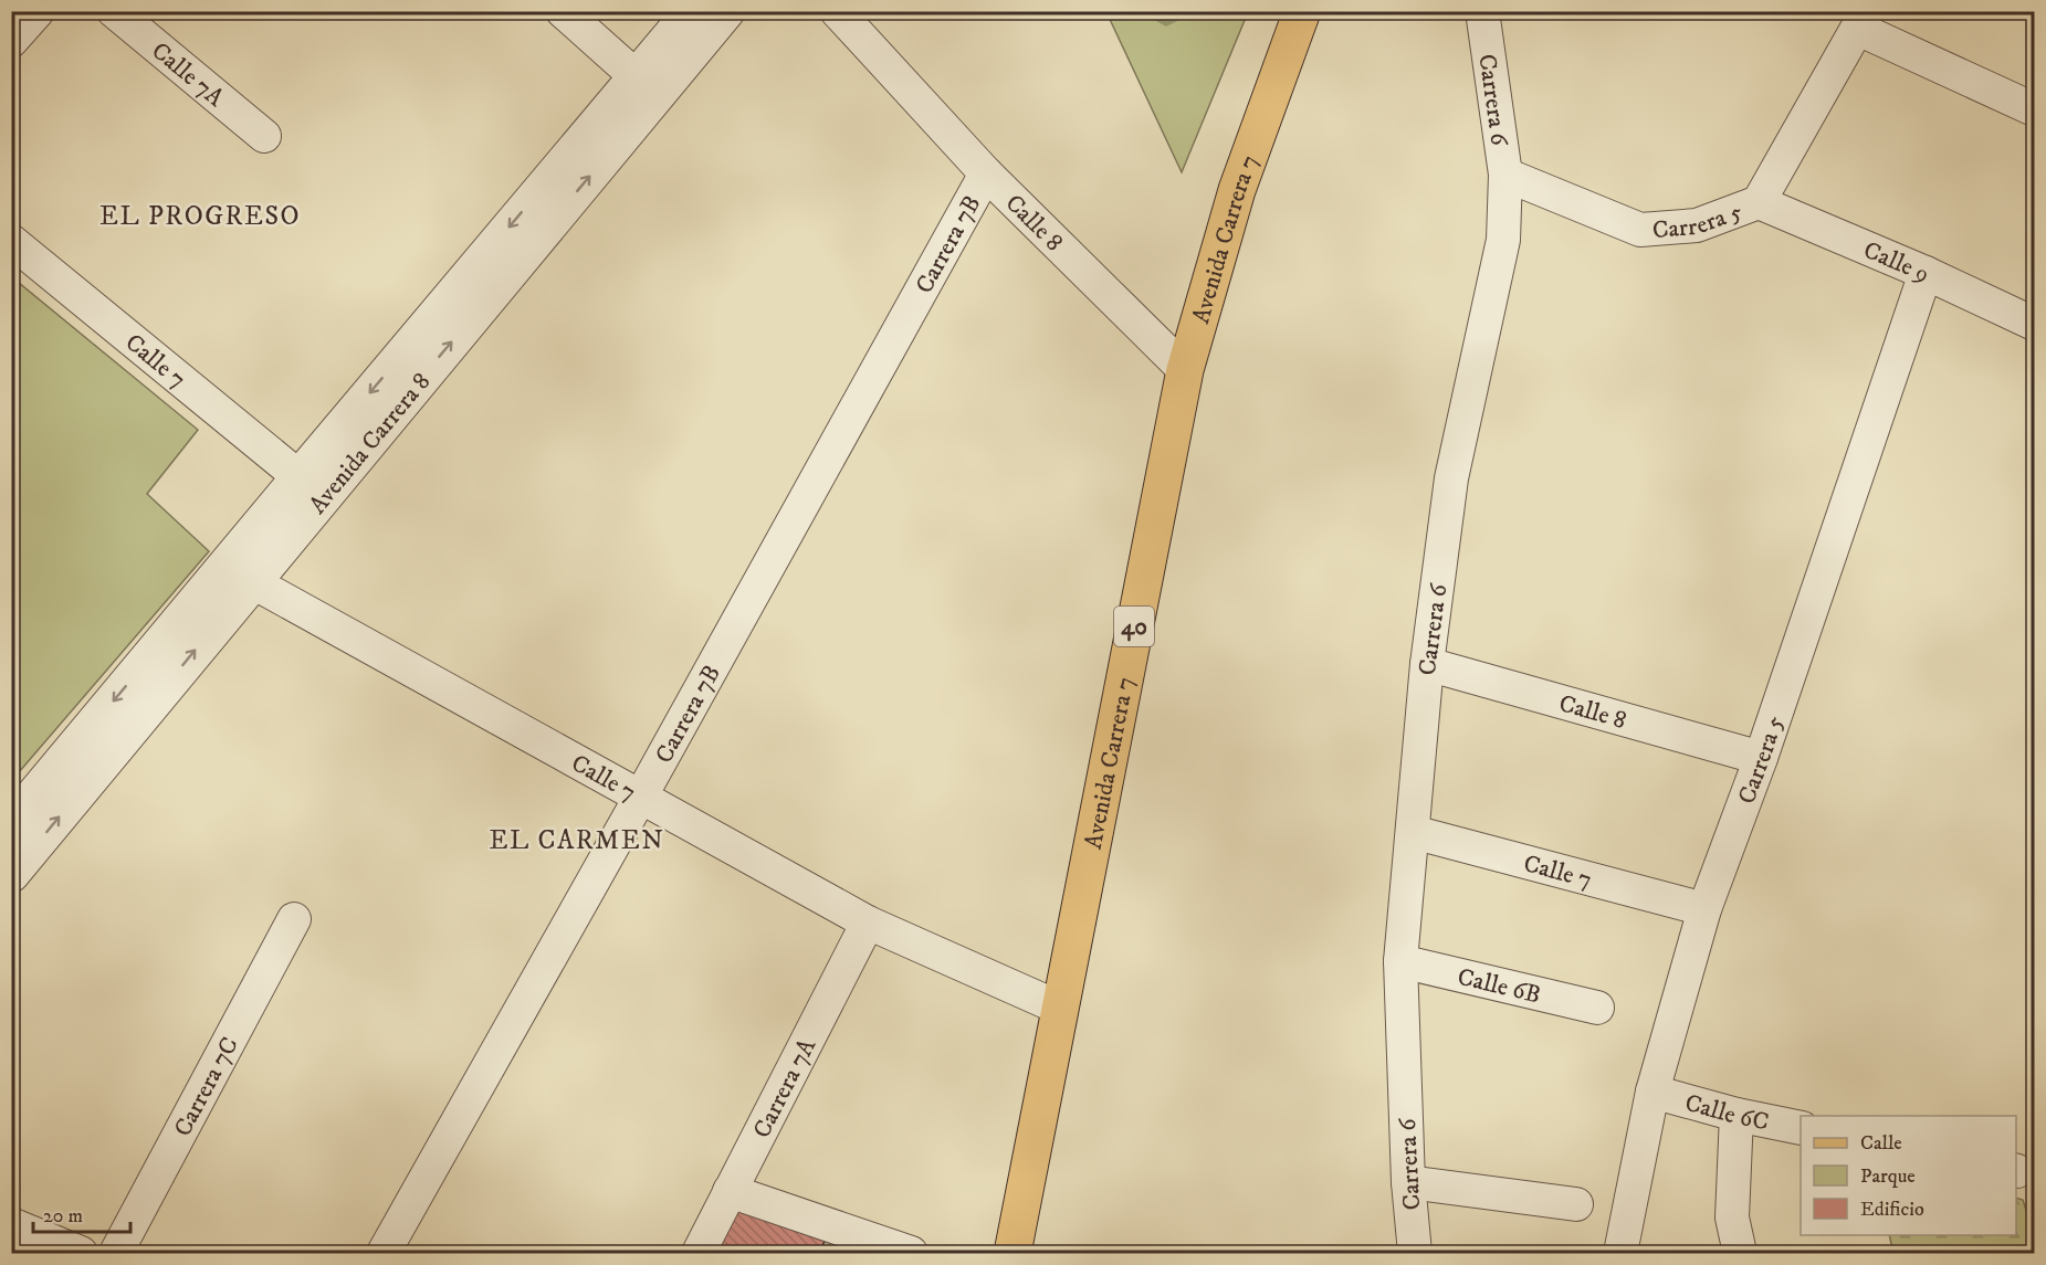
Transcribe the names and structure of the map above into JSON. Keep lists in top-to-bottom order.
{
  "streets": {
    "main road": ["Avenida Carrera 7", "40"],
    "street": [
      "Calle 7A",
      "Carrera 6",
      "Carrera 5",
      "Calle 8",
      "Carrera 7B",
      "Calle 9",
      "Calle 7",
      "Avenida Carrera 8",
      "Calle 6B",
      "Carrera 7C",
      "Carrera 7A",
      "Calle 6C"
    ]
  },
  "crossings": [
    ["Carrera 6", "Carrera 5"],
    ["Carrera 6", "Calle 8"],
    ["Carrera 6", "Calle 7"],
    ["Carrera 6", "Calle 6B"],
    ["Carrera 5", "Calle 8"],
    ["Carrera 5", "Calle 9"],
    ["Carrera 5", "Calle 7"],
    ["Carrera 5", "Calle 6C"],
    ["Calle 8", "Avenida Carrera 7"],
    ["Calle 8", "Carrera 7B"],
    ["Avenida Carrera 7", "Calle 7"],
    ["Carrera 7B", "Calle 7"],
    ["Calle 7", "Avenida Carrera 8"],
    ["Calle 7", "Carrera 7A"]
  ],
  "districts": ["EL PROGRESO", "EL CARMEN"],
  "legend": ["Calle", "Parque", "Edificio"],
  "scale_bar": "20 m"
}
